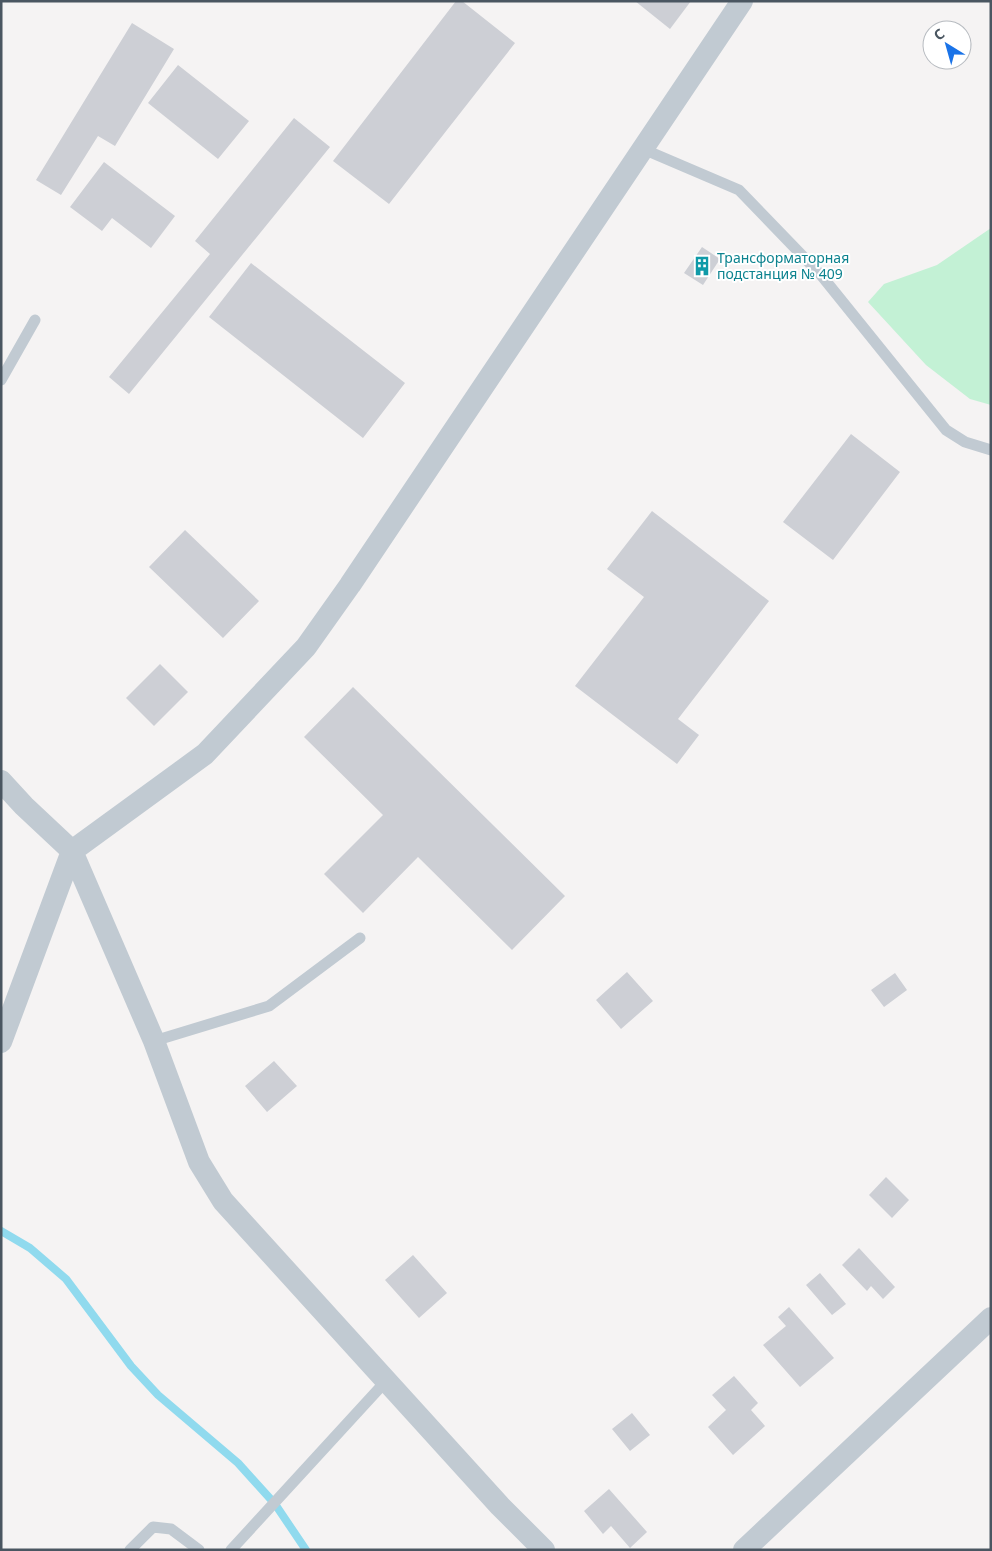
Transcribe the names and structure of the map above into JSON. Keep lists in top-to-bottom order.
{
  "places": {
    "building": ["Трансформаторная подстанция № 409"]
  },
  "north": "top left"
}
